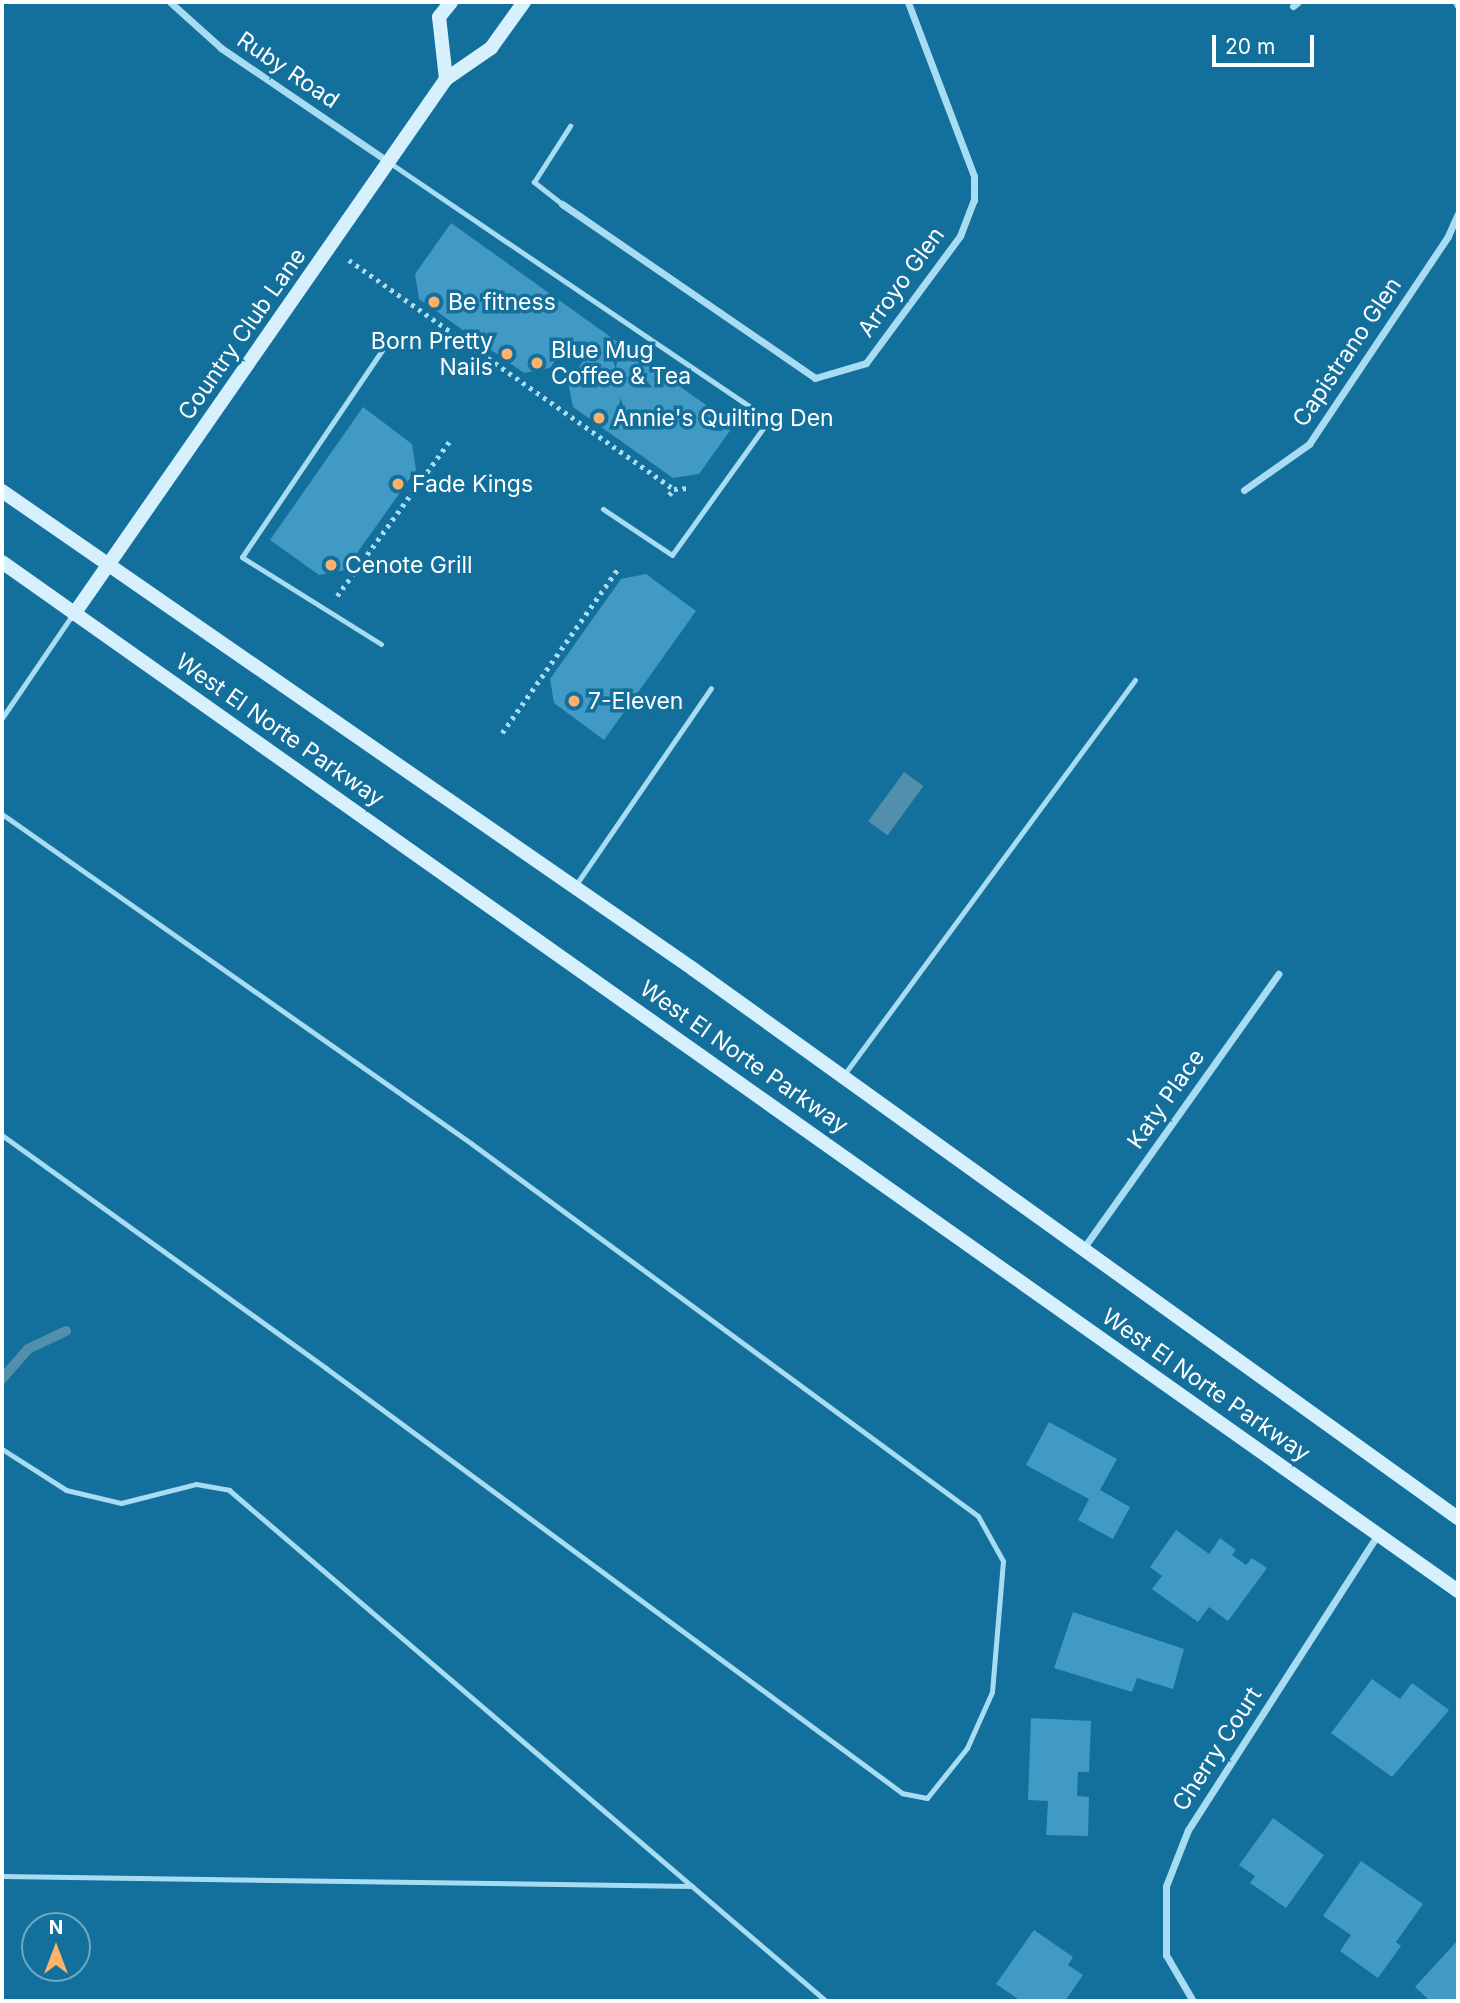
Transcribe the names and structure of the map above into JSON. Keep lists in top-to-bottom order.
{
  "streets": {
    "main road": ["Country Club Lane", "West El Norte Parkway"],
    "street": [
      "Ruby Road",
      "Arroyo Glen",
      "Capistrano Glen",
      "Katy Place",
      "Cherry Court"
    ]
  },
  "crossings": [
    ["Ruby Road", "Country Club Lane"],
    ["Country Club Lane", "West El Norte Parkway"],
    ["West El Norte Parkway", "Katy Place"],
    ["West El Norte Parkway", "Cherry Court"]
  ],
  "places": [
    "Be fitness",
    "Born Pretty Nails",
    "Blue Mug Coffee & Tea",
    "Annie's Quilting Den",
    "Fade Kings",
    "Cenote Grill",
    "7-Eleven"
  ],
  "scale_bar": "20 m",
  "north": "top"
}
